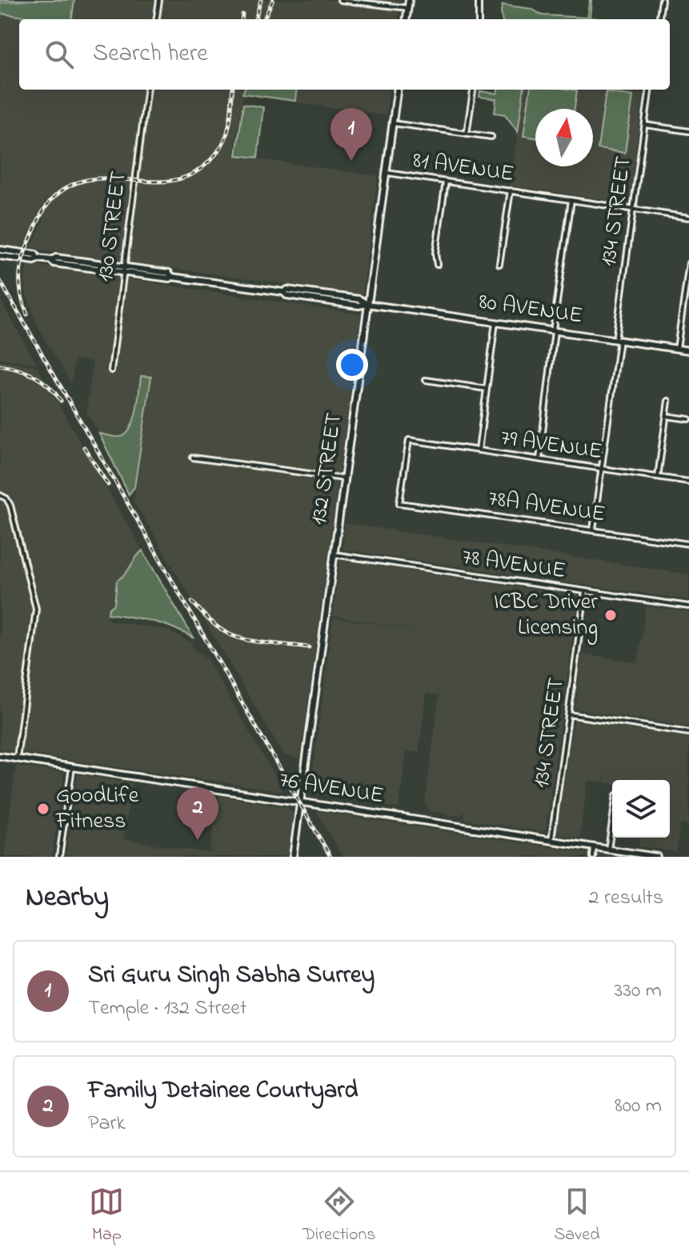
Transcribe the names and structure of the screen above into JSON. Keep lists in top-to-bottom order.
{
  "streets": {
    "main road": ["80 AVENUE", "132 STREET", "76 AVENUE"],
    "street": [
      "81 AVENUE",
      "134 STREET",
      "130 STREET",
      "79 AVENUE",
      "78A AVENUE",
      "78 AVENUE"
    ]
  },
  "crossings": [
    ["81 AVENUE", "134 STREET"],
    ["81 AVENUE", "132 STREET"],
    ["134 STREET", "80 AVENUE"],
    ["134 STREET", "79 AVENUE"],
    ["134 STREET", "78A AVENUE"],
    ["134 STREET", "78 AVENUE"],
    ["134 STREET", "76 AVENUE"],
    ["130 STREET", "80 AVENUE"],
    ["80 AVENUE", "132 STREET"],
    ["79 AVENUE", "78A AVENUE"],
    ["132 STREET", "78 AVENUE"],
    ["132 STREET", "76 AVENUE"]
  ],
  "places": ["ICBC Driver Licensing", "GoodLife Fitness"],
  "north": "top",
  "page": {
    "search": "Search here",
    "pins": ["1", "2"],
    "heading": ["Nearby", "2 results"],
    "list": [
      {
        "mark": "1",
        "name": "Sri Guru Singh Sabha Surrey",
        "note": "Temple · 132 Street",
        "value": "330 m"
      },
      {
        "mark": "2",
        "name": "Family Detainee Courtyard",
        "note": "Park",
        "value": "800 m"
      }
    ],
    "nav": ["Map", "Directions", "Saved"]
  }
}
